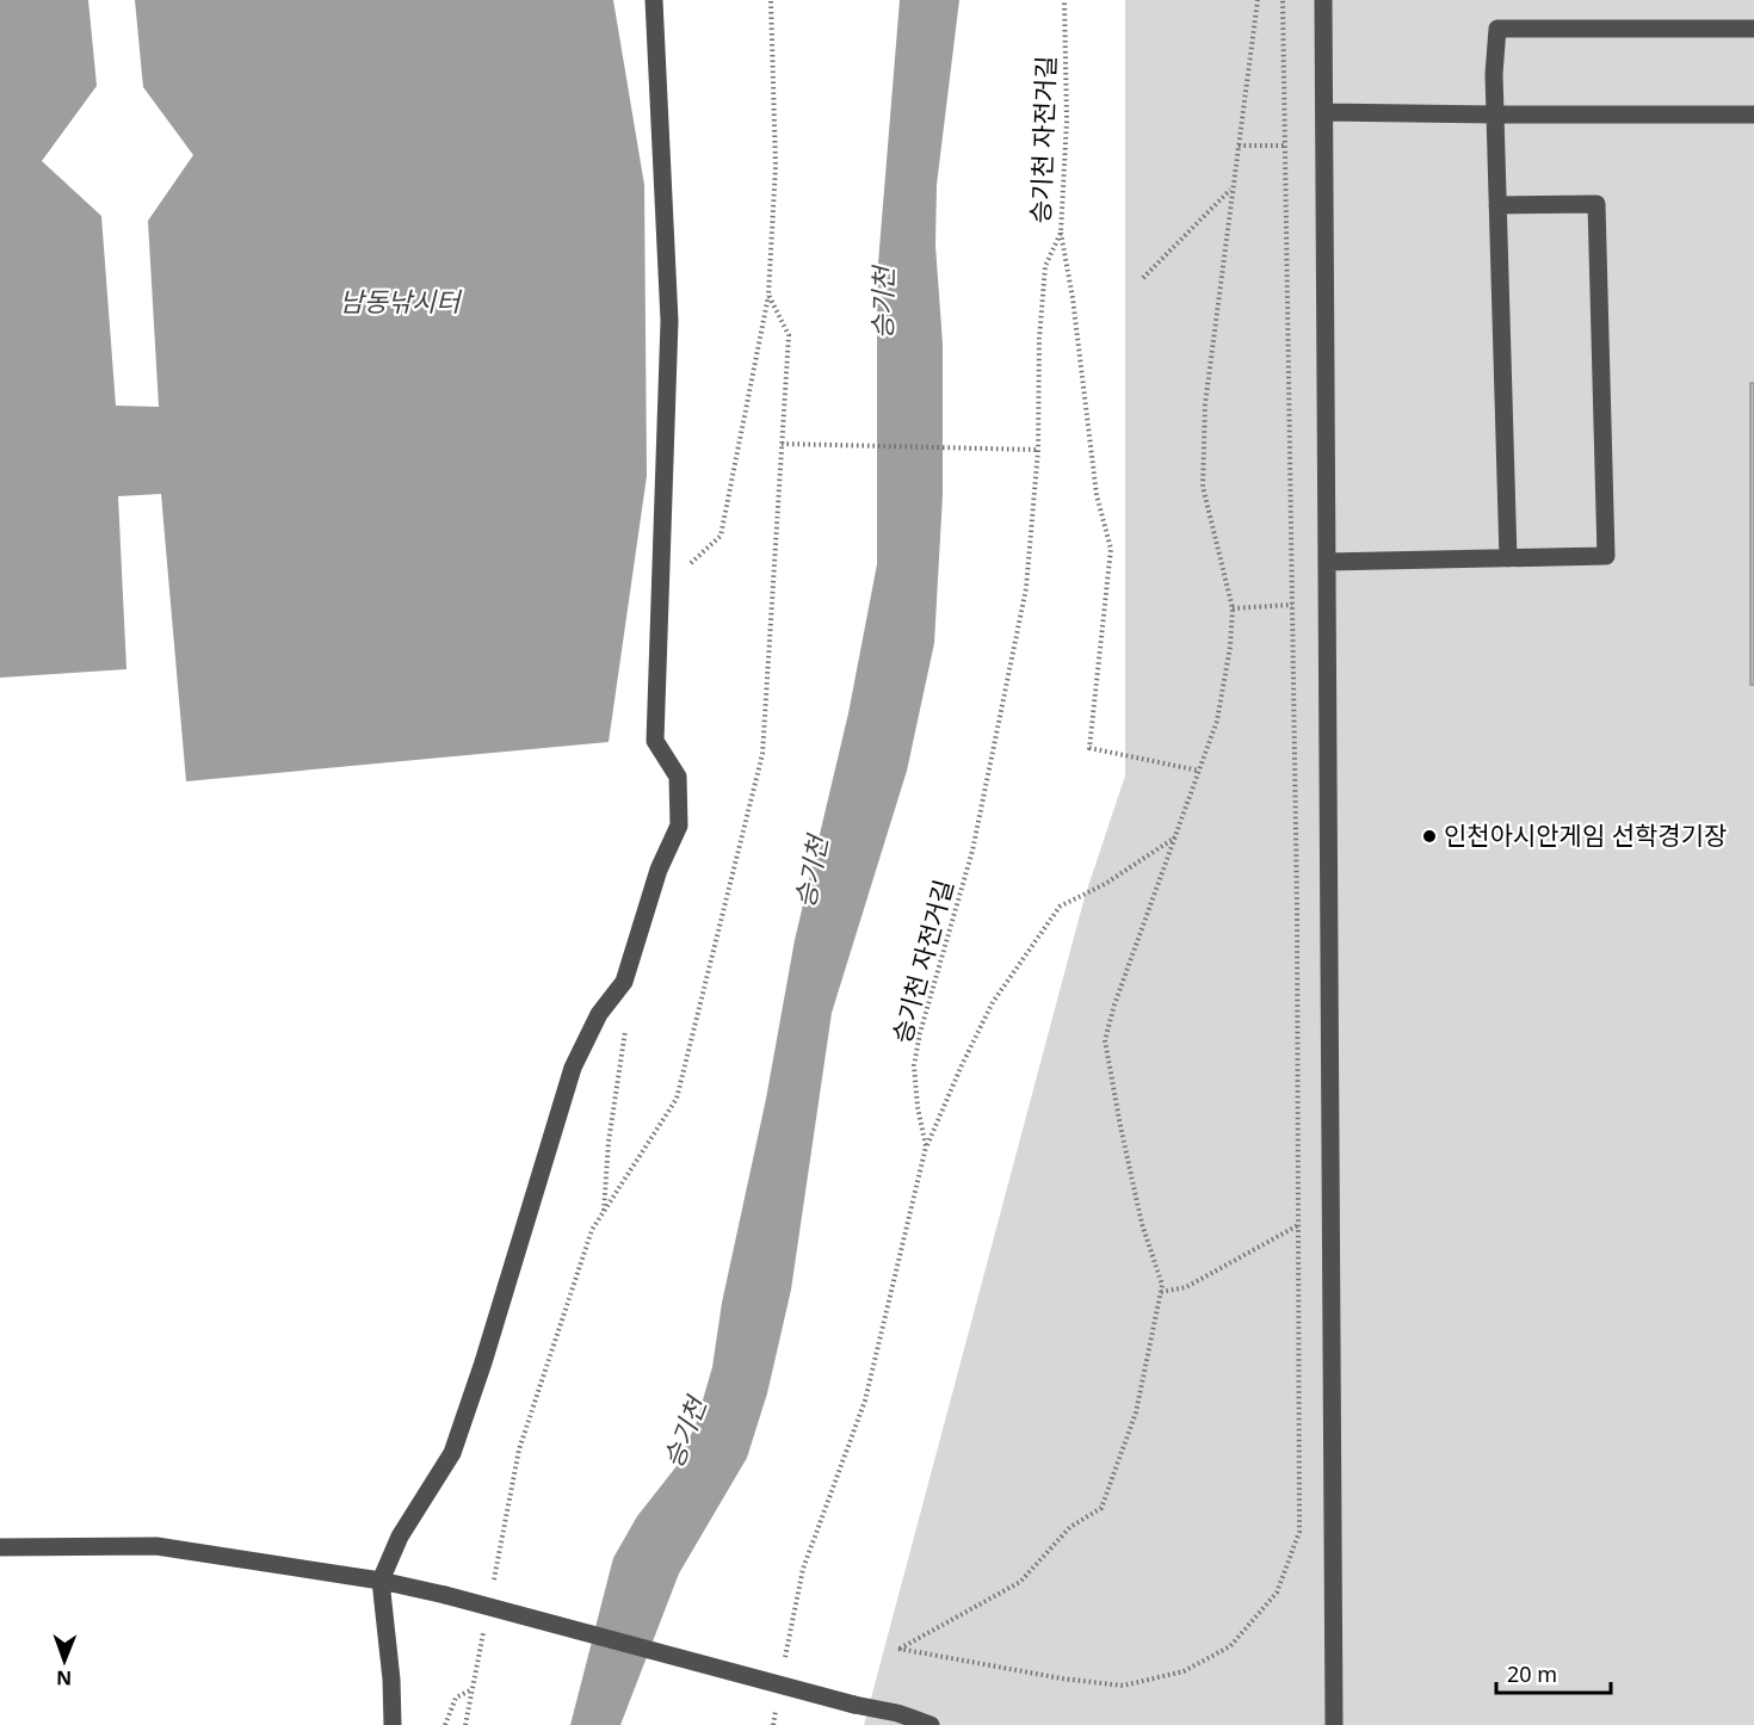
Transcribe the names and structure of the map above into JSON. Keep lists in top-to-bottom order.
{
  "streets": {
    "path": ["승기천 자전거길"]
  },
  "water": ["남동낚시터", "승기천"],
  "places": ["인천아시안게임 선학경기장"],
  "scale_bar": "20 m",
  "north": "bottom"
}
